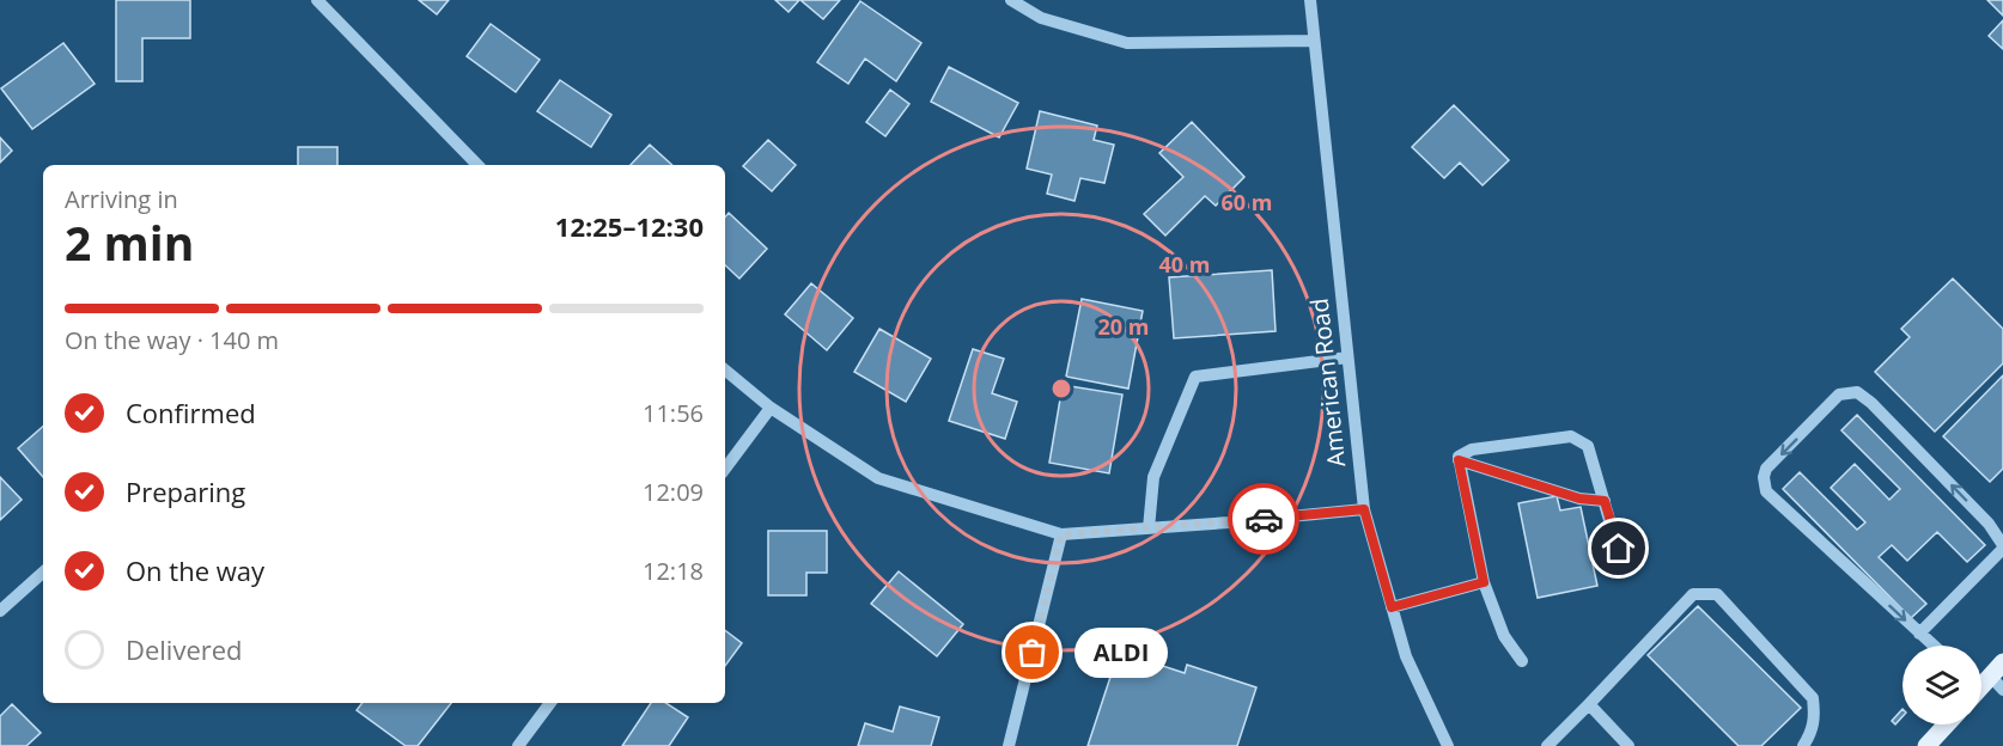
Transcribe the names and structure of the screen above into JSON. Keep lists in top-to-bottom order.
{
  "streets": {
    "street": ["American Road"]
  },
  "places": ["ALDI"],
  "page": {
    "heading": ["2 min", "Arriving in", "12:25–12:30"],
    "bar": "On the way · 140 m",
    "list": [
      ["Confirmed", "11:56"],
      ["Preparing", "12:09"],
      ["On the way", "12:18"],
      "Delivered"
    ],
    "bubble": "ALDI"
  },
  "rings": ["60 m", "40 m", "20 m"]
}
